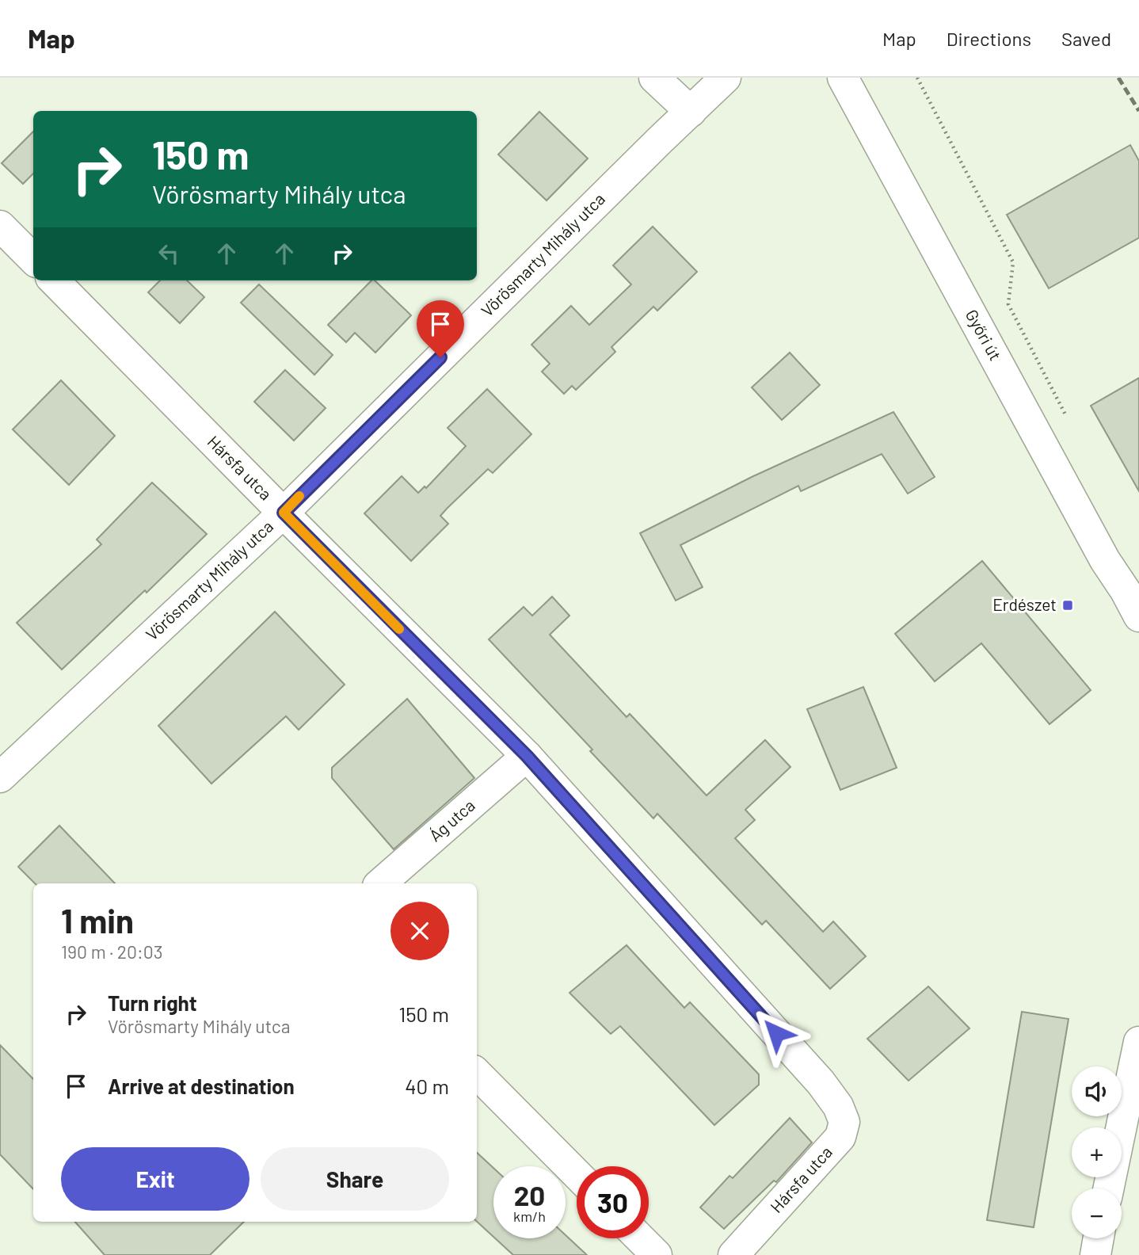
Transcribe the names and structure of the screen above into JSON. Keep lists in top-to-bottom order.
{
  "streets": {
    "street": [
      "Vörösmarty Mihály utca",
      "Győri út",
      "Hársfa utca",
      "Ág utca"
    ]
  },
  "crossings": [
    ["Vörösmarty Mihály utca", "Hársfa utca"],
    ["Hársfa utca", "Ág utca"]
  ],
  "places": {
    "transit": ["Erdészet"]
  },
  "page": {
    "header": "Map",
    "nav": ["Map", "Directions", "Saved"],
    "turn": ["150 m", "Vörösmarty Mihály utca"],
    "heading": ["1 min", "190 m · 20:03"],
    "list": [
      {
        "name": "Turn right",
        "note": "Vörösmarty Mihály utca",
        "value": "150 m"
      },
      {
        "name": "Arrive at destination",
        "value": "40 m"
      }
    ],
    "map_buttons": ["+", "−"],
    "buttons": ["Exit", "Share"],
    "speed": "20 km/h",
    "limit": "30"
  }
}
